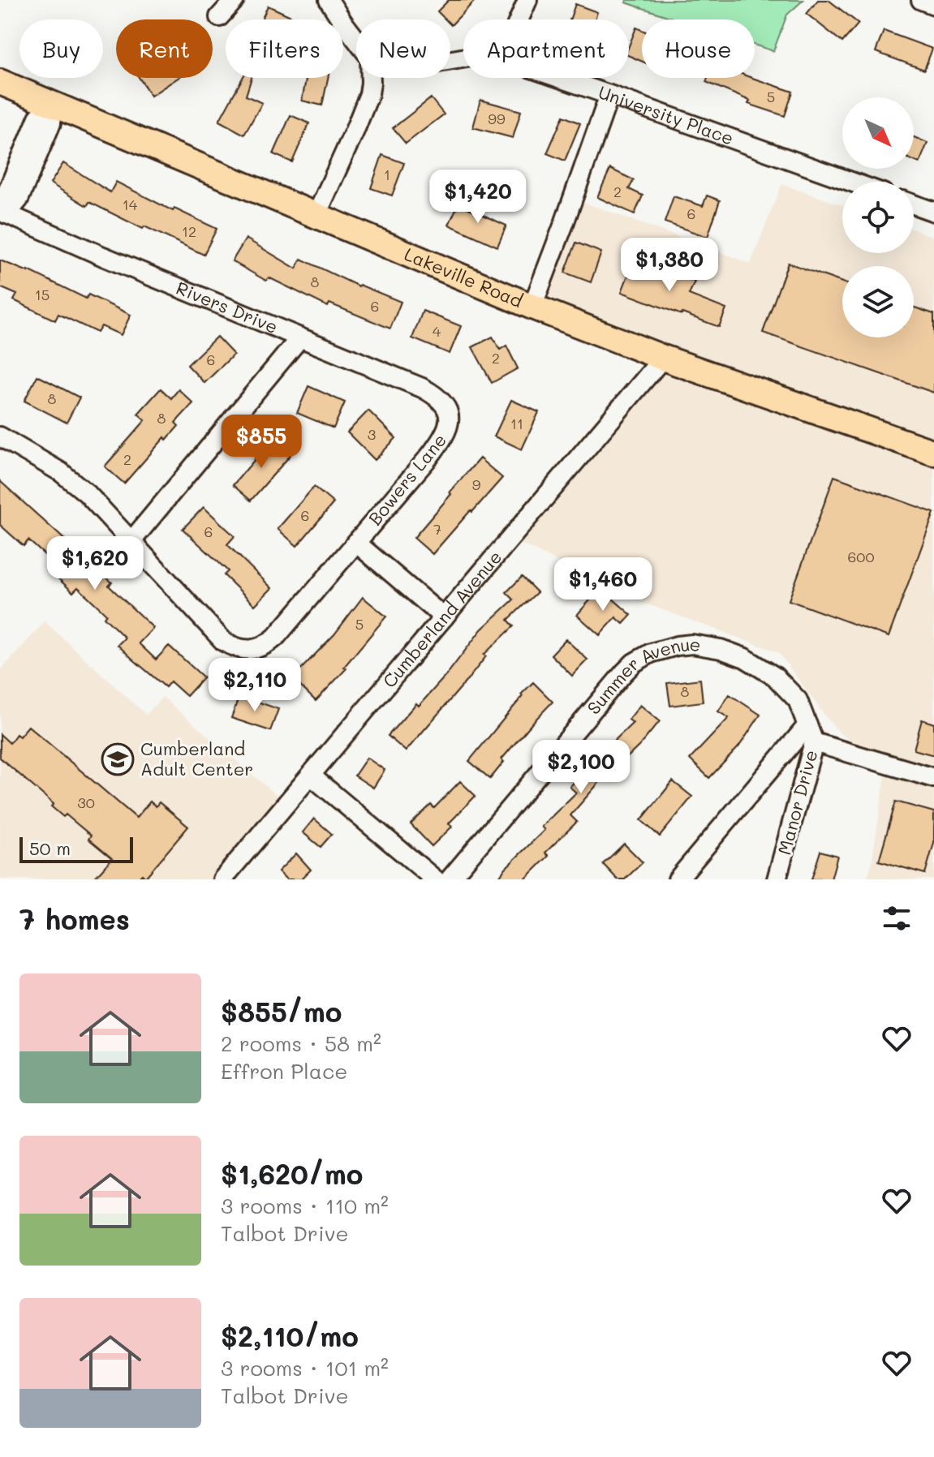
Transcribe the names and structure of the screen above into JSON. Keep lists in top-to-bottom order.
{
  "streets": {
    "main road": ["Lakeville Road"],
    "street": [
      "University Place",
      "Rivers Drive",
      "Bowers Lane",
      "Cumberland Avenue",
      "Summer Avenue",
      "Manor Drive"
    ]
  },
  "crossings": [
    ["Lakeville Road", "Cumberland Avenue"],
    ["Rivers Drive", "Bowers Lane"],
    ["Bowers Lane", "Cumberland Avenue"],
    ["Summer Avenue", "Manor Drive"]
  ],
  "places": {
    "school or university": ["Cumberland Adult Center"]
  },
  "house_numbers": [
    "5",
    "99",
    "1",
    "2",
    "14",
    "6",
    "12",
    "8",
    "15",
    "6",
    "4",
    "2",
    "6",
    "8",
    "8",
    "11",
    "3",
    "2",
    "9",
    "6",
    "7",
    "6",
    "600",
    "5",
    "8",
    "30"
  ],
  "scale_bar": "50 m",
  "north": "bottom right",
  "page": {
    "chip": [
      "Buy",
      "Rent",
      "Filters",
      "New",
      "Apartment",
      "House"
    ],
    "price": [
      "$1,420",
      "$1,380",
      "$855",
      "$1,620",
      "$1,460",
      "$2,110",
      "$2,100"
    ],
    "scale": "50 m",
    "heading": "7 homes",
    "list": [
      {
        "name": "$855/mo",
        "note": "2 rooms · 58 m² · Effron Place"
      },
      {
        "name": "$1,620/mo",
        "note": "3 rooms · 110 m² · Talbot Drive"
      },
      {
        "name": "$2,110/mo",
        "note": "3 rooms · 101 m² · Talbot Drive"
      }
    ]
  }
}
